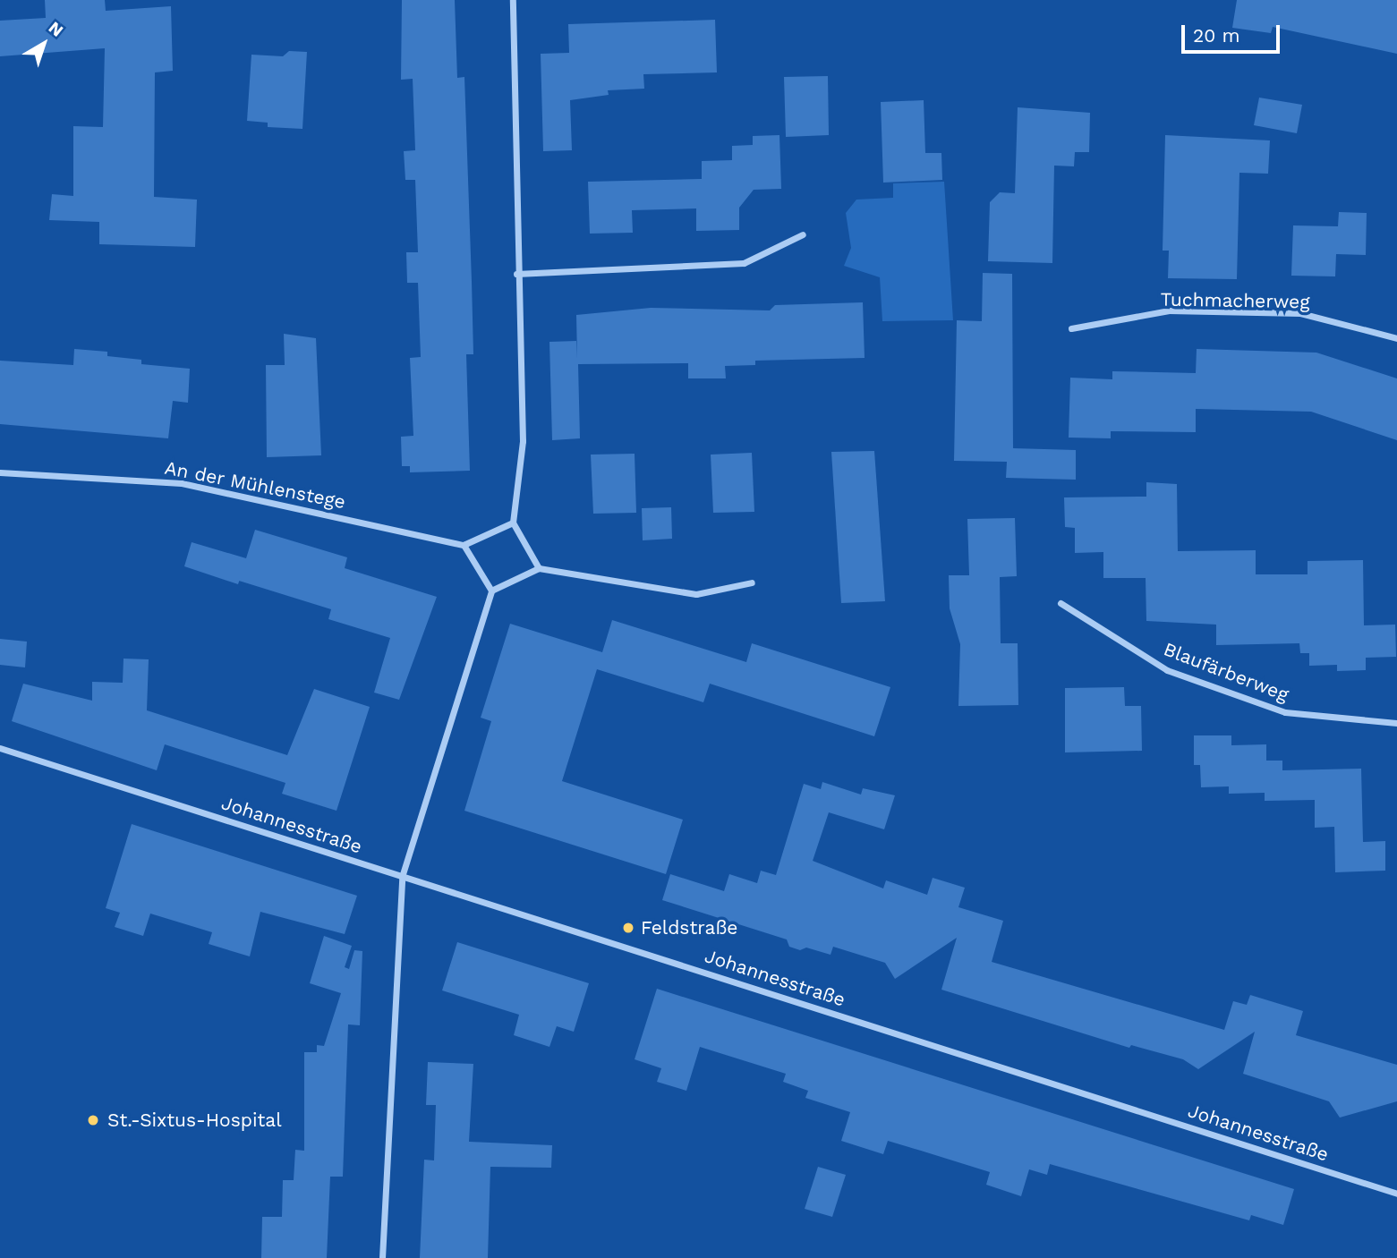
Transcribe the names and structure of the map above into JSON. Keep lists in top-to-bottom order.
{
  "streets": {
    "street": [
      "Tuchmacherweg",
      "An der Mühlenstege",
      "Blaufärberweg",
      "Johannesstraße"
    ]
  },
  "places": ["Feldstraße", "St.-Sixtus-Hospital"],
  "scale_bar": "20 m",
  "north": "top right"
}
